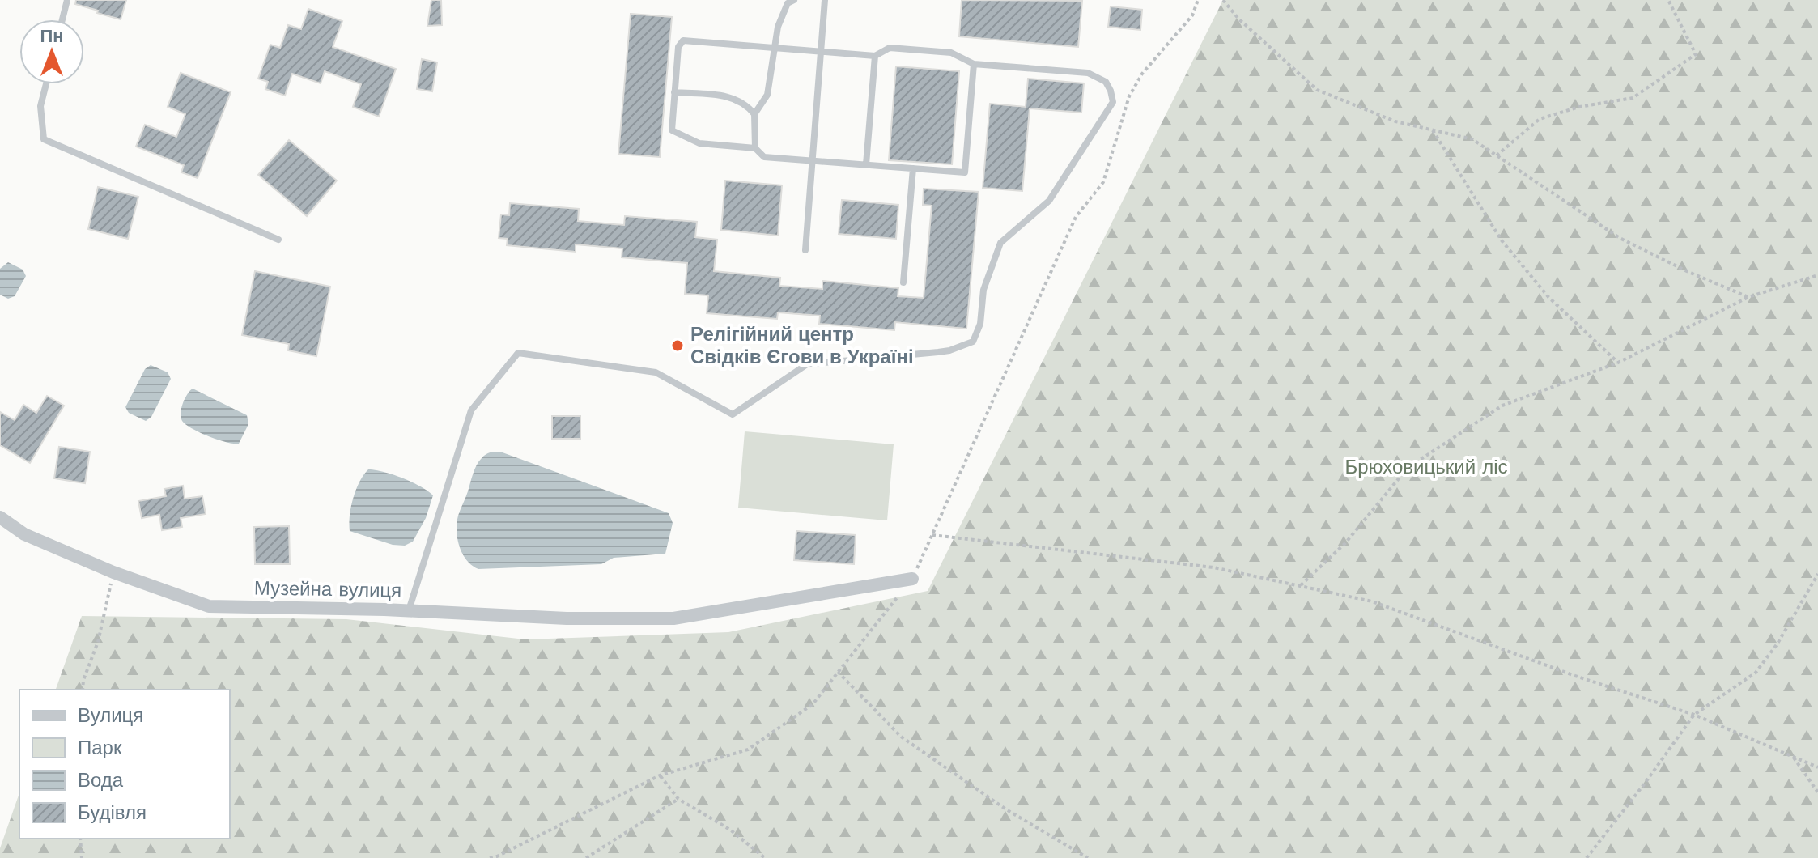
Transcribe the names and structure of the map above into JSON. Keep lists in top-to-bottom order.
{
  "streets": {
    "street": ["Музейна вулиця"]
  },
  "parks": ["Брюховицький ліс"],
  "places": ["Релігійний центр Свідків Єгови в Україні"],
  "legend": [
    "Вулиця",
    "Парк",
    "Вода",
    "Будівля"
  ],
  "north": "top"
}
